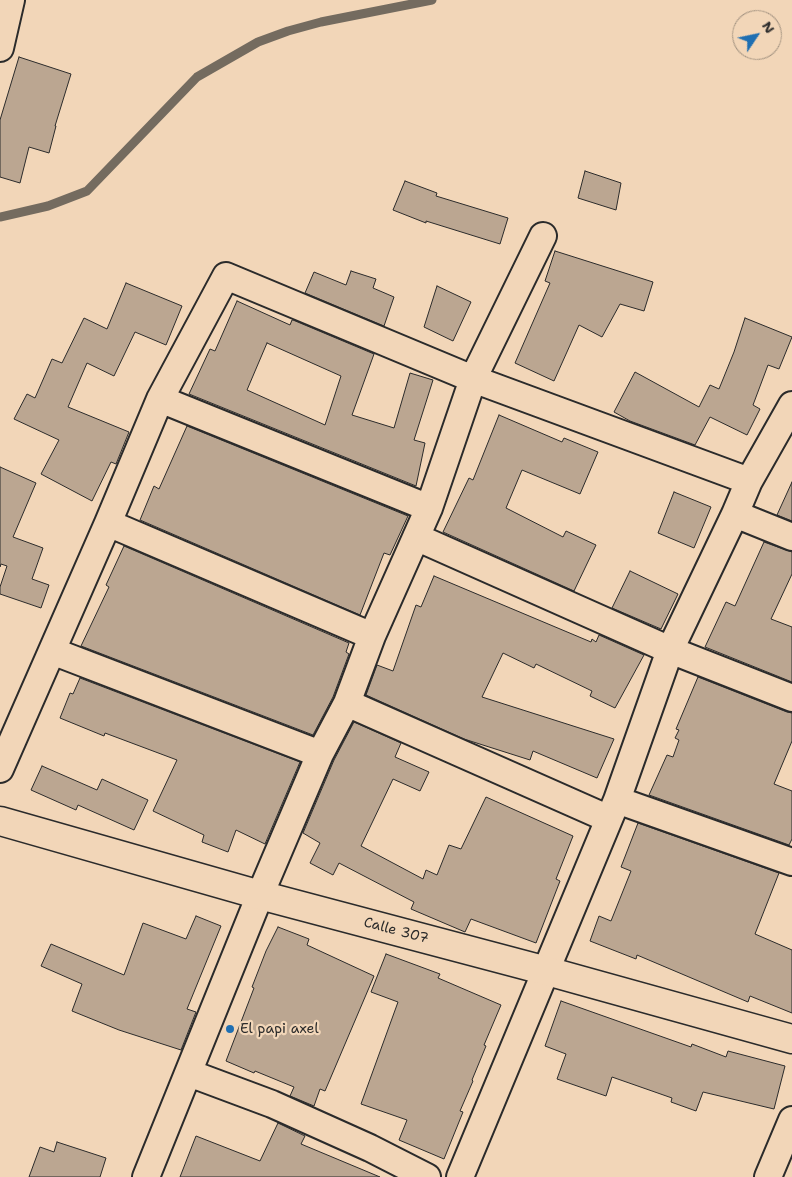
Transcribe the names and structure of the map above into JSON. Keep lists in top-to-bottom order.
{
  "streets": {
    "street": ["Calle 307"]
  },
  "places": ["El papi axel"],
  "north": "top right"
}
